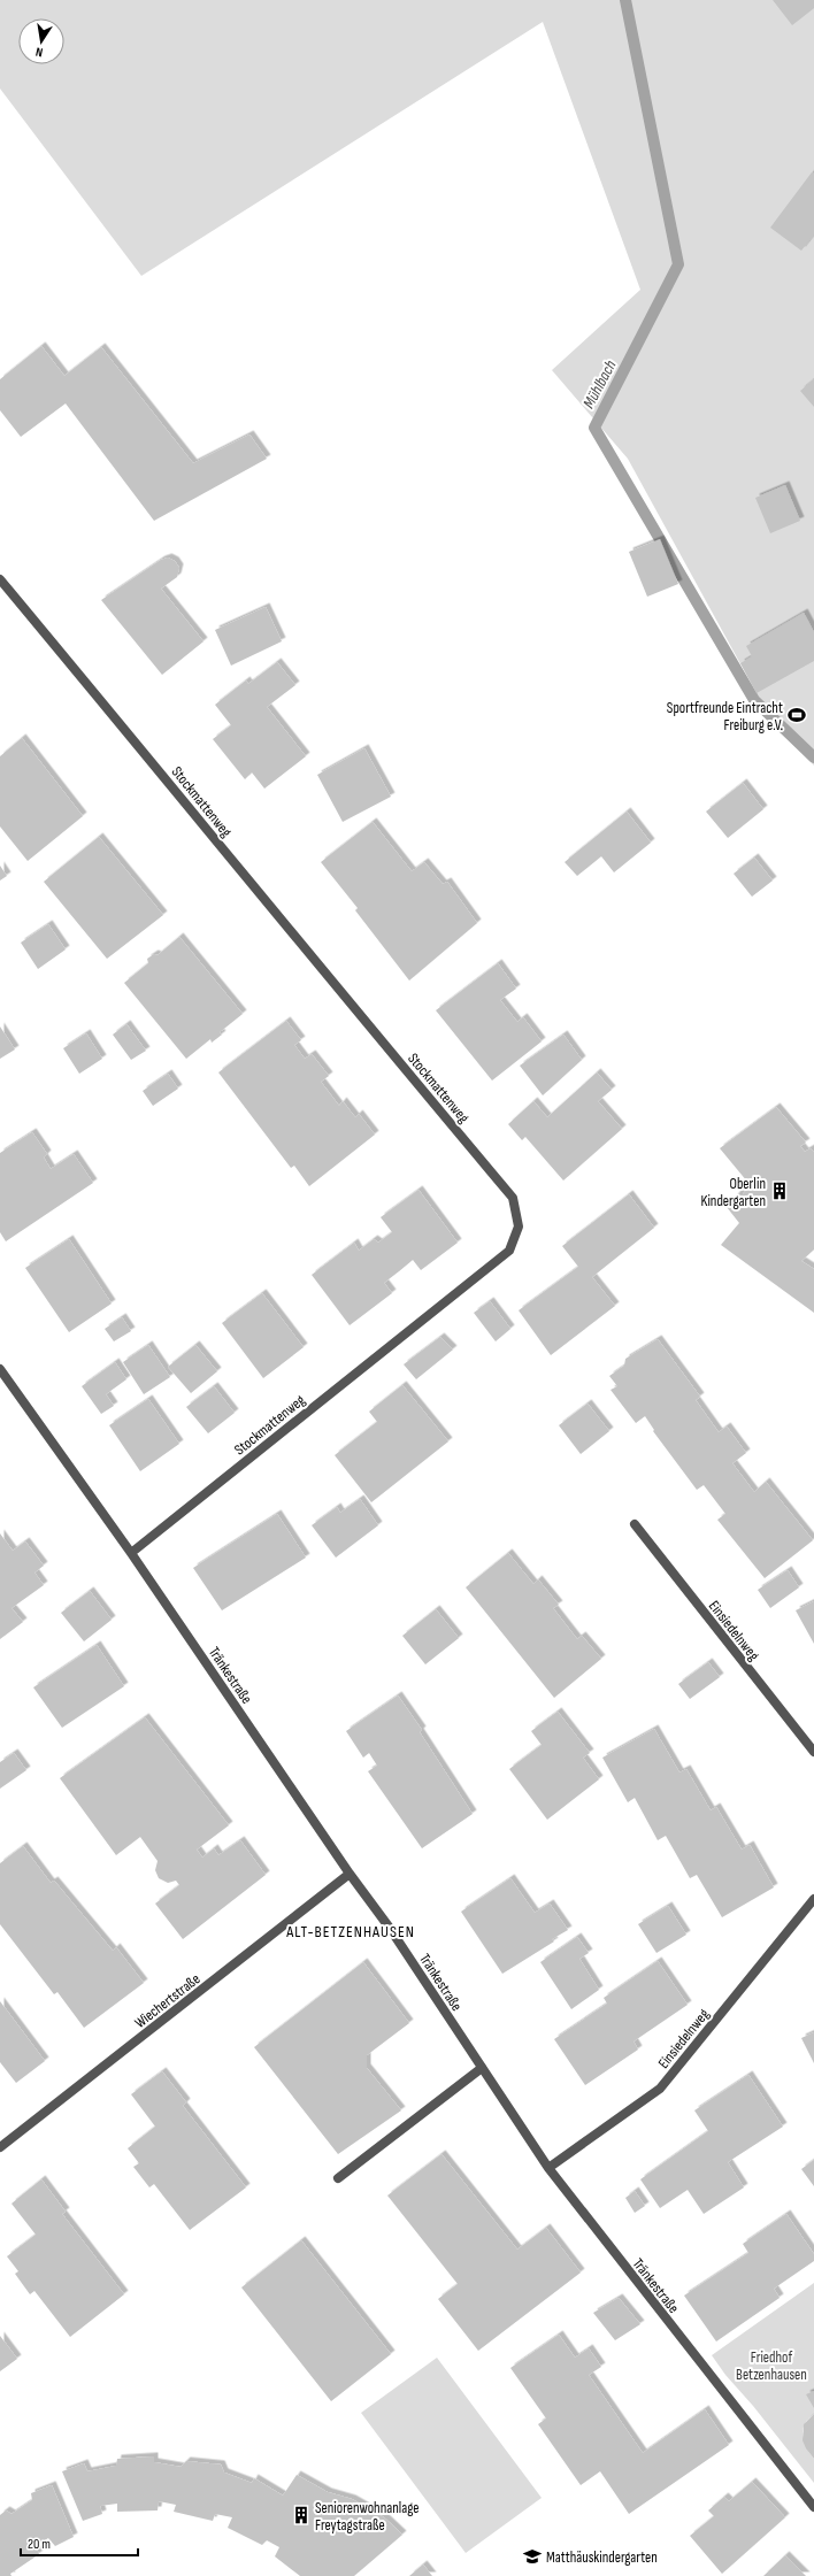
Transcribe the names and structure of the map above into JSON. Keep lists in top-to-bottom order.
{
  "streets": {
    "street": [
      "Stockmattenweg",
      "Einsiedelnweg",
      "Tränkestraße",
      "Wiechertstraße"
    ]
  },
  "crossings": [
    ["Stockmattenweg", "Tränkestraße"],
    ["Einsiedelnweg", "Tränkestraße"],
    ["Tränkestraße", "Wiechertstraße"]
  ],
  "districts": ["ALT-BETZENHAUSEN"],
  "water": ["Mühlbach"],
  "parks": ["Friedhof Betzenhausen"],
  "places": {
    "sports": ["Sportfreunde Eintracht Freiburg e.V."],
    "building": ["Oberlin Kindergarten", "Seniorenwohnanlage Freytagstraße"],
    "school or university": ["Matthäuskindergarten"]
  },
  "scale_bar": "20 m",
  "north": "bottom"
}
